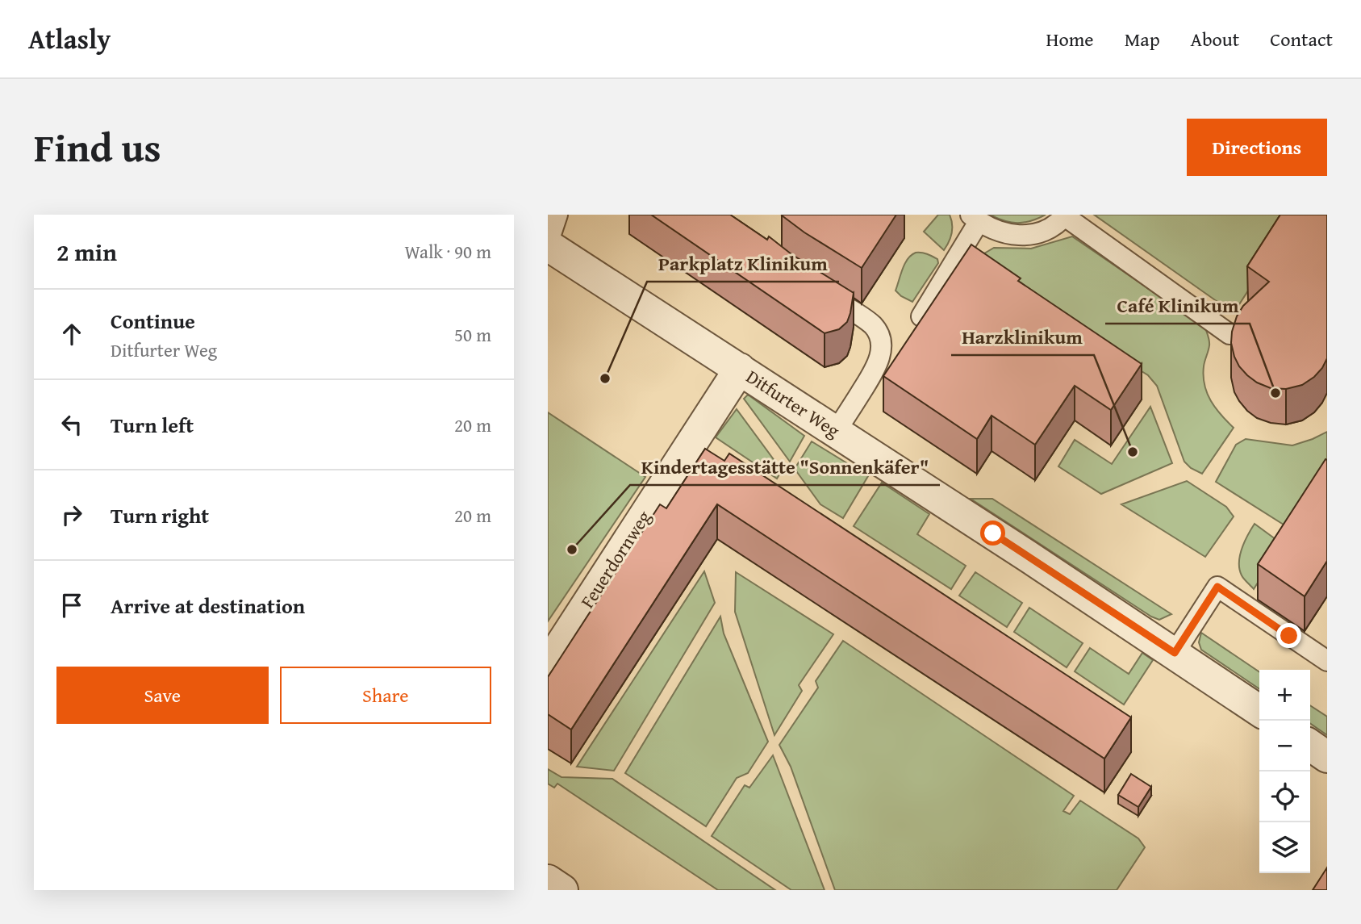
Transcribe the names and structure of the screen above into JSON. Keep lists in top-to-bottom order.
{
  "streets": {
    "street": ["Ditfurter Weg", "Feuerdornweg"]
  },
  "crossings": [
    ["Ditfurter Weg", "Feuerdornweg"]
  ],
  "places": [
    "Parkplatz Klinikum",
    "Café Klinikum",
    "Harzklinikum",
    "Kindertagesstätte \"Sonnenkäfer\""
  ],
  "page": {
    "header": "Atlasly",
    "nav": [
      "Home",
      "Map",
      "About",
      "Contact"
    ],
    "title": "Find us",
    "buttons": [
      "Directions",
      ["Save", "Share"]
    ],
    "heading": ["2 min", "Walk · 90 m"],
    "list": [
      ["Continue", "Ditfurter Weg", "50 m"],
      ["Turn left", "20 m"],
      ["Turn right", "20 m"],
      "Arrive at destination"
    ],
    "map_buttons": ["+", "−"]
  }
}
